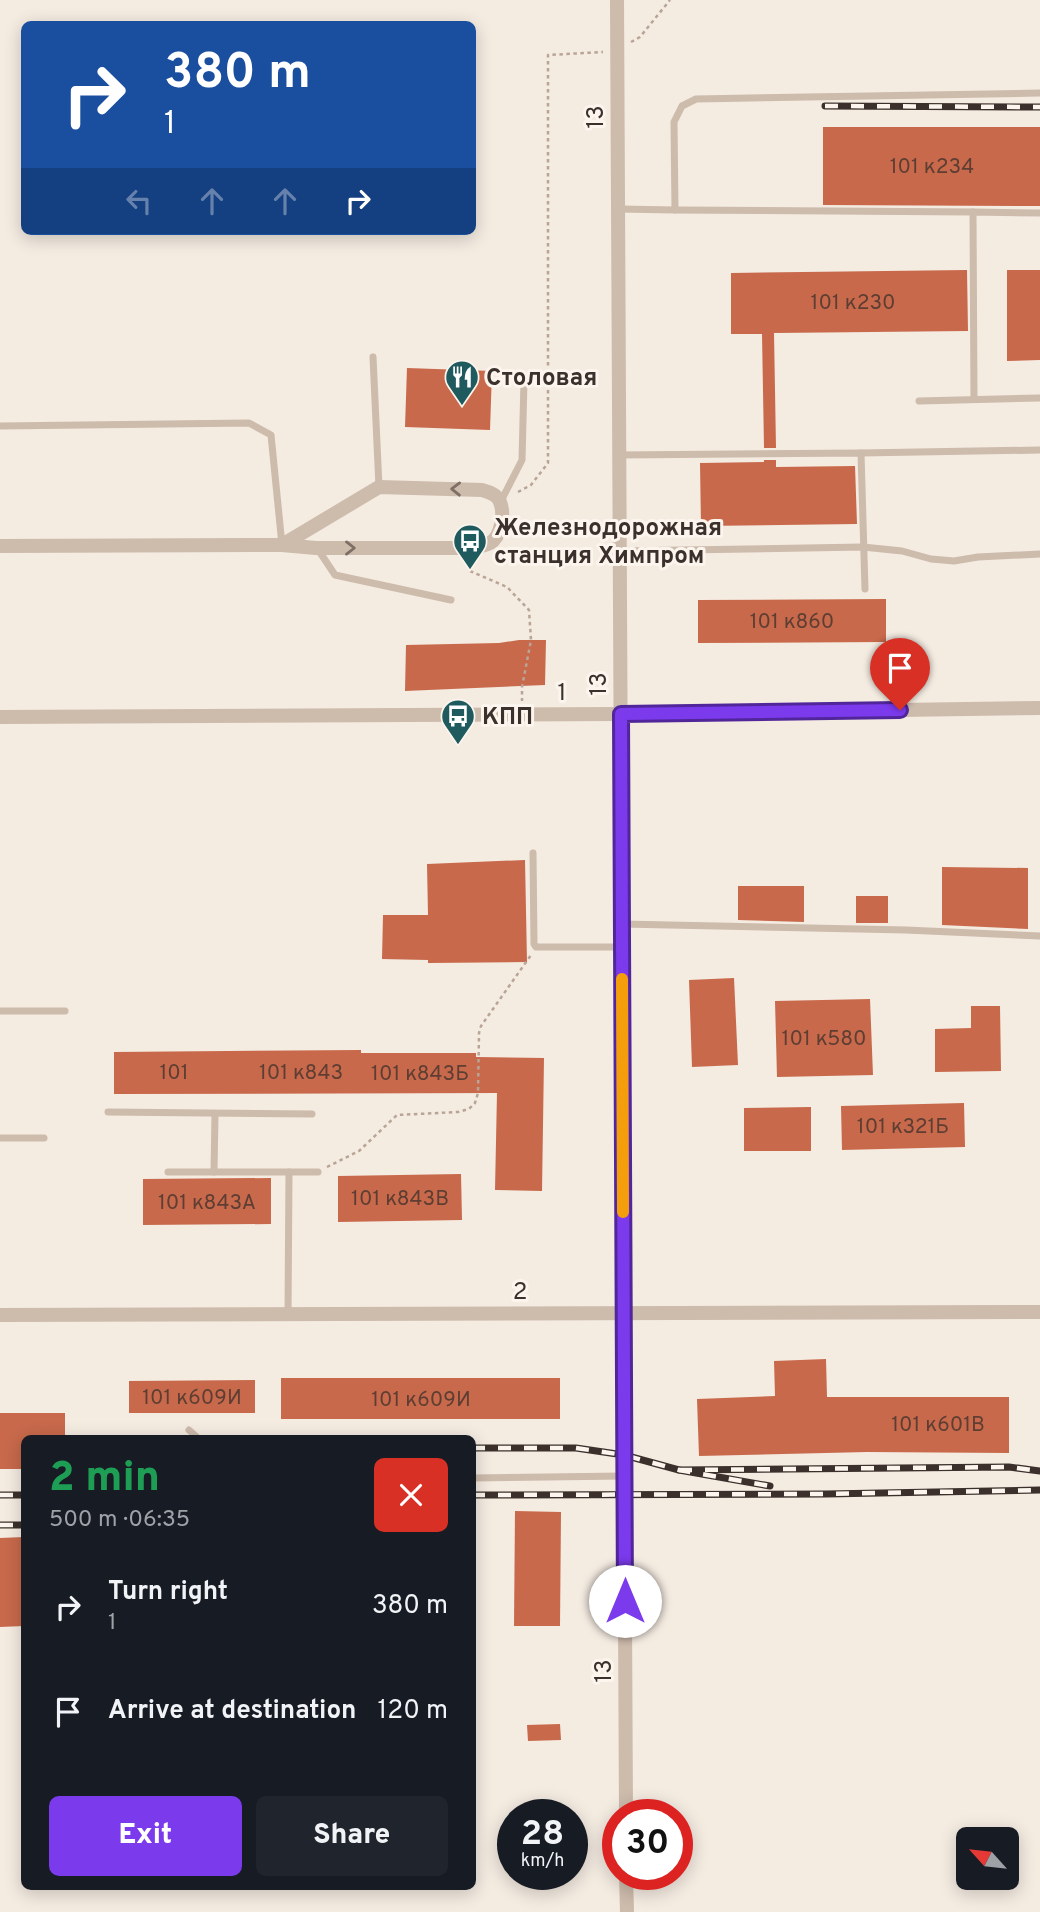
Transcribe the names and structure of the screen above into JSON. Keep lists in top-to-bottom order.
{
  "streets": {
    "street": ["13", "1", "2"]
  },
  "crossings": [
    ["13", "1"],
    ["13", "2"]
  ],
  "places": {
    "restaurant": ["Столовая"],
    "bus stop": ["Железнодорожная станция Химпром", "КПП"]
  },
  "house_numbers": [
    "101 к234",
    "101 к230",
    "101 к860",
    "101 к580",
    "101",
    "101 к843",
    "101 к843Б",
    "101 к321Б",
    "101 к843В",
    "101 к843А",
    "101 к609И",
    "101 к609И",
    "101 к601В"
  ],
  "north": "top left",
  "page": {
    "turn": ["380 m", "1"],
    "heading": ["2 min", "500 m · 06:35"],
    "list": [
      {
        "name": "Turn right",
        "note": "1",
        "value": "380 m"
      },
      {
        "name": "Arrive at destination",
        "value": "120 m"
      }
    ],
    "buttons": ["Exit", "Share"],
    "speed": "28 km/h",
    "limit": "30"
  }
}
